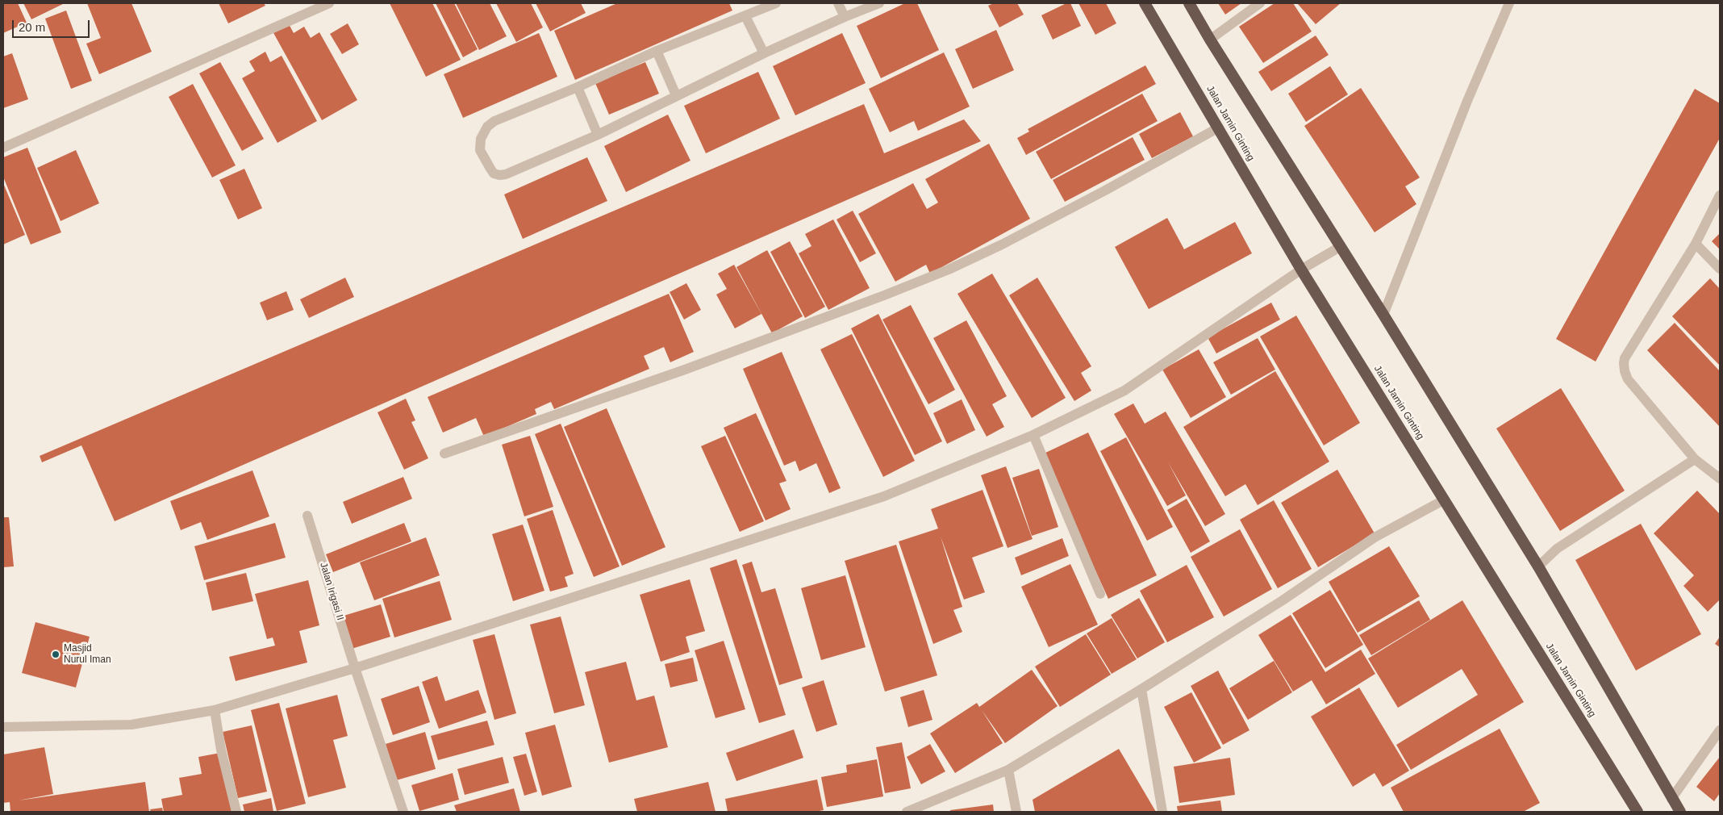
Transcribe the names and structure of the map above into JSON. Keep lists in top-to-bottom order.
{
  "streets": {
    "highway": ["Jalan Jamin Ginting"],
    "street": ["Jalan Irigasi II"]
  },
  "places": ["Masjid Nurul Iman"],
  "scale_bar": "20 m"
}
